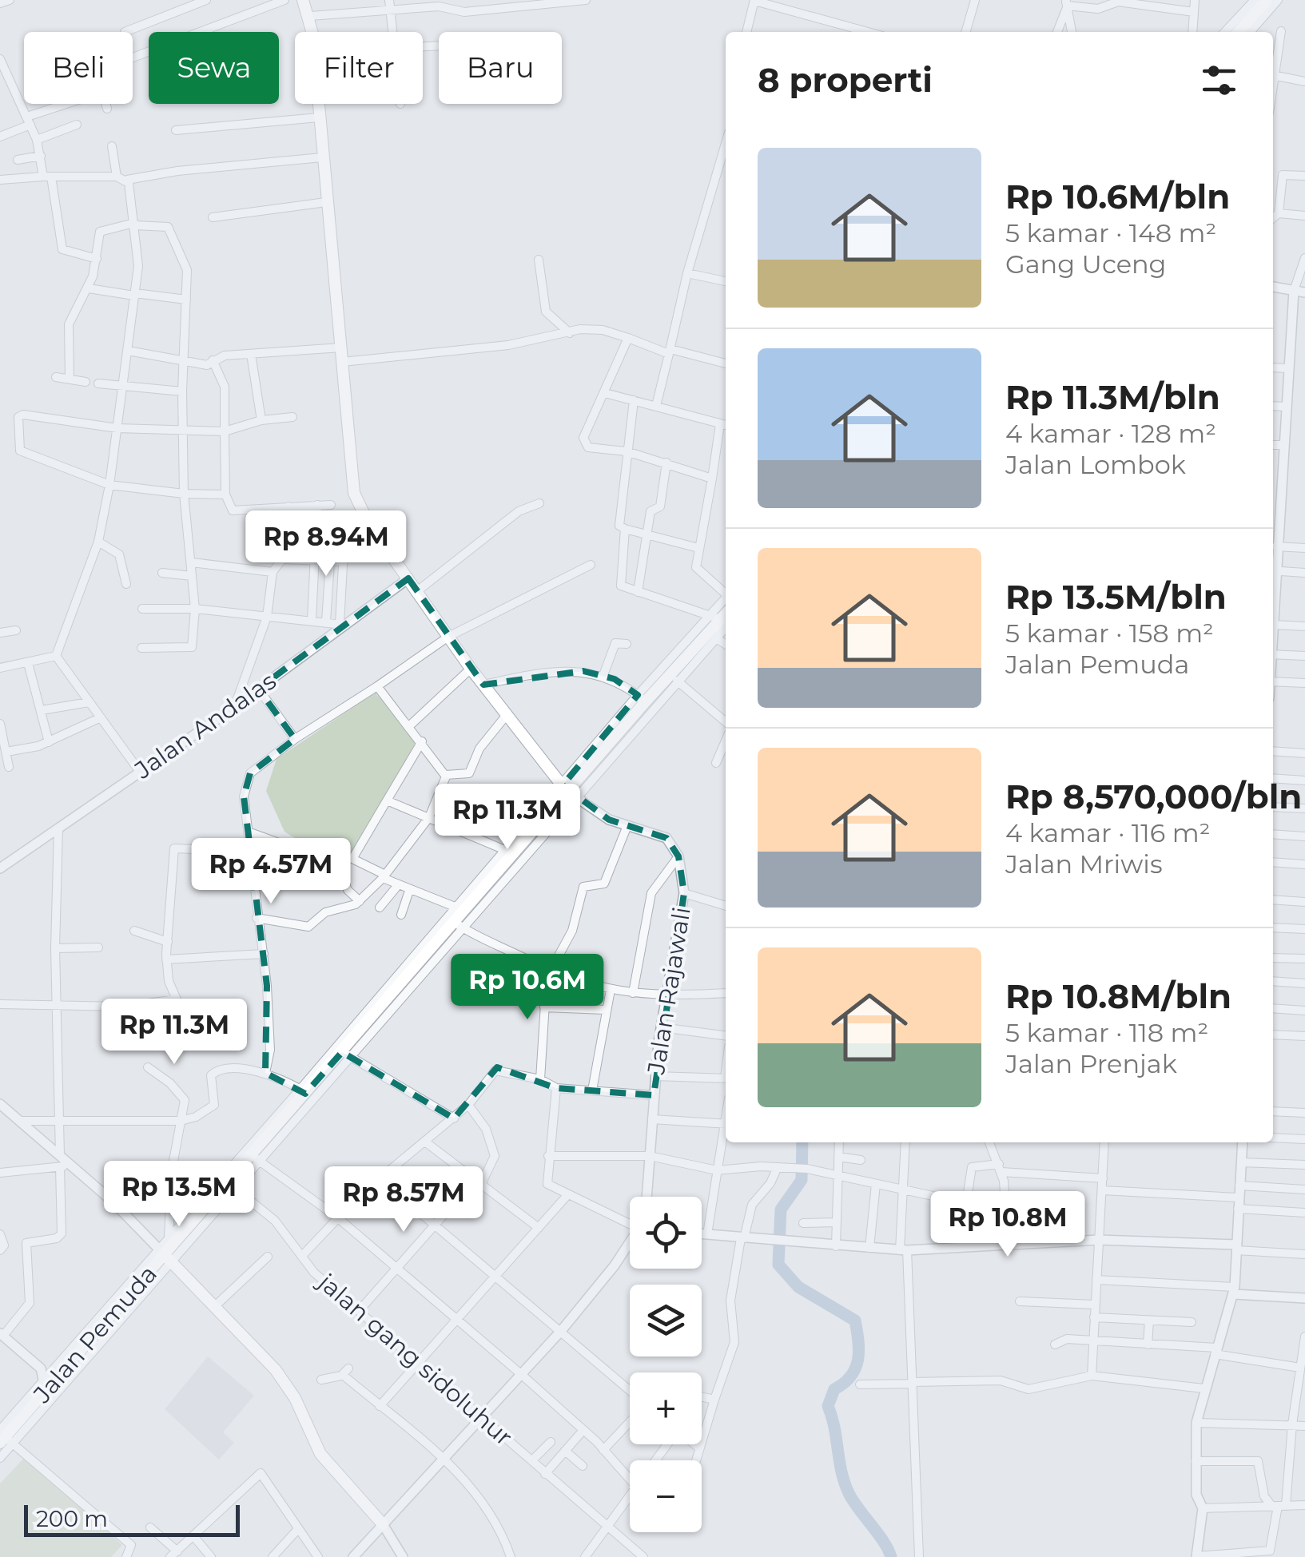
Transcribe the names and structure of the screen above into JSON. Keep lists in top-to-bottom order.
{
  "streets": {
    "main road": ["Jalan Pemuda"],
    "street": ["Jalan Andalas", "Jalan Rajawali", "jalan gang sidoluhur"]
  },
  "crossings": [
    ["Jalan Pemuda", "jalan gang sidoluhur"]
  ],
  "scale_bar": "200 m",
  "page": {
    "chip": [
      "Beli",
      "Sewa",
      "Filter",
      "Baru"
    ],
    "heading": "8 properti",
    "list": [
      {
        "name": "Rp 10.6M/bln",
        "note": "5 kamar · 148 m² · Gang Uceng"
      },
      {
        "name": "Rp 11.3M/bln",
        "note": "4 kamar · 128 m² · Jalan Lombok"
      },
      {
        "name": "Rp 13.5M/bln",
        "note": "5 kamar · 158 m² · Jalan Pemuda"
      },
      {
        "name": "Rp 8,570,000/bln",
        "note": "4 kamar · 116 m² · Jalan Mriwis"
      },
      {
        "name": "Rp 10.8M/bln",
        "note": "5 kamar · 118 m² · Jalan Prenjak"
      }
    ],
    "price": [
      "Rp 8.94M",
      "Rp 11.3M",
      "Rp 4.57M",
      "Rp 10.6M",
      "Rp 11.3M",
      "Rp 13.5M",
      "Rp 8.57M",
      "Rp 10.8M"
    ],
    "map_buttons": ["+", "−"],
    "scale": "200 m"
  }
}
